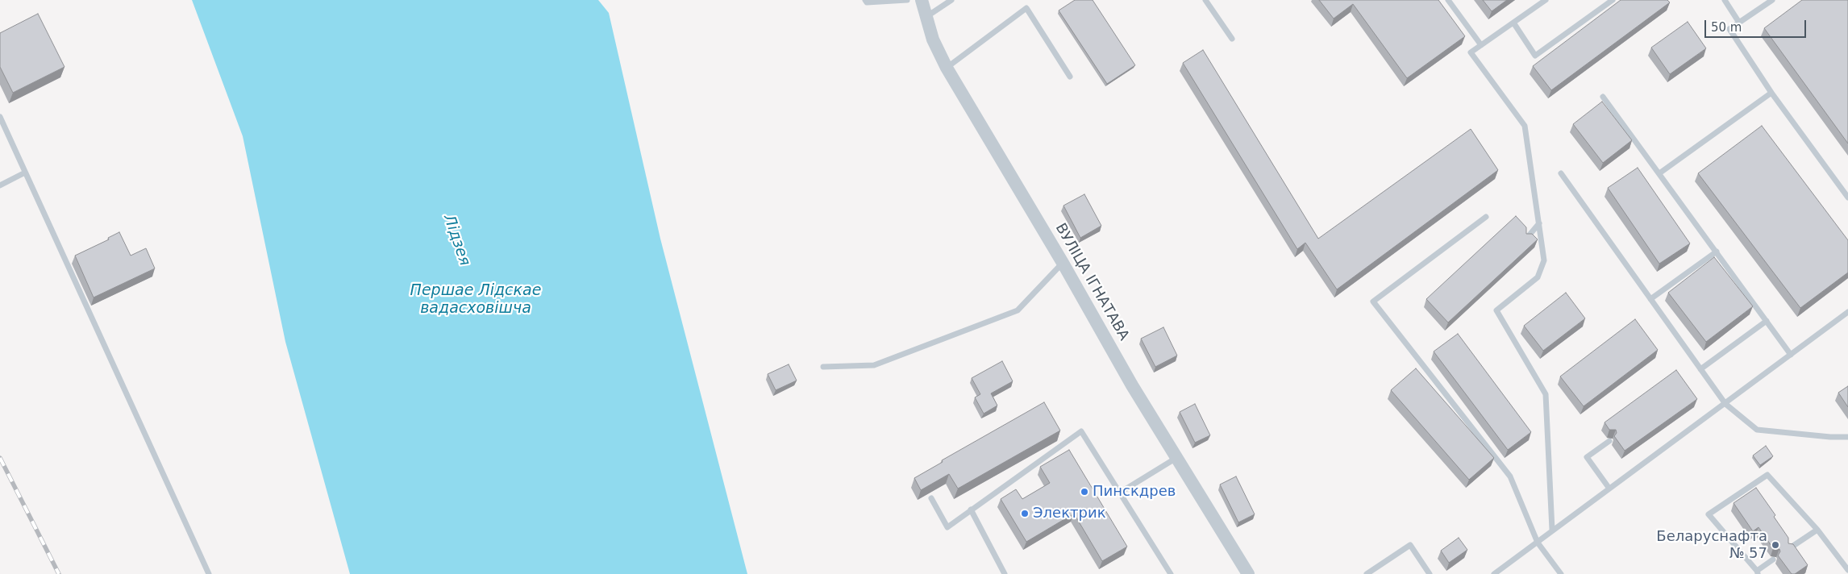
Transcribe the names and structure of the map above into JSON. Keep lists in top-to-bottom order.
{
  "streets": {
    "street": ["ВУЛІЦА ІГНАТАВА"]
  },
  "water": ["Лідзея", "Першае Лідскае вадасховішча"],
  "places": ["Пинскдрев", "Электрик", "Беларуснафта № 57"],
  "scale_bar": "50 m"
}
